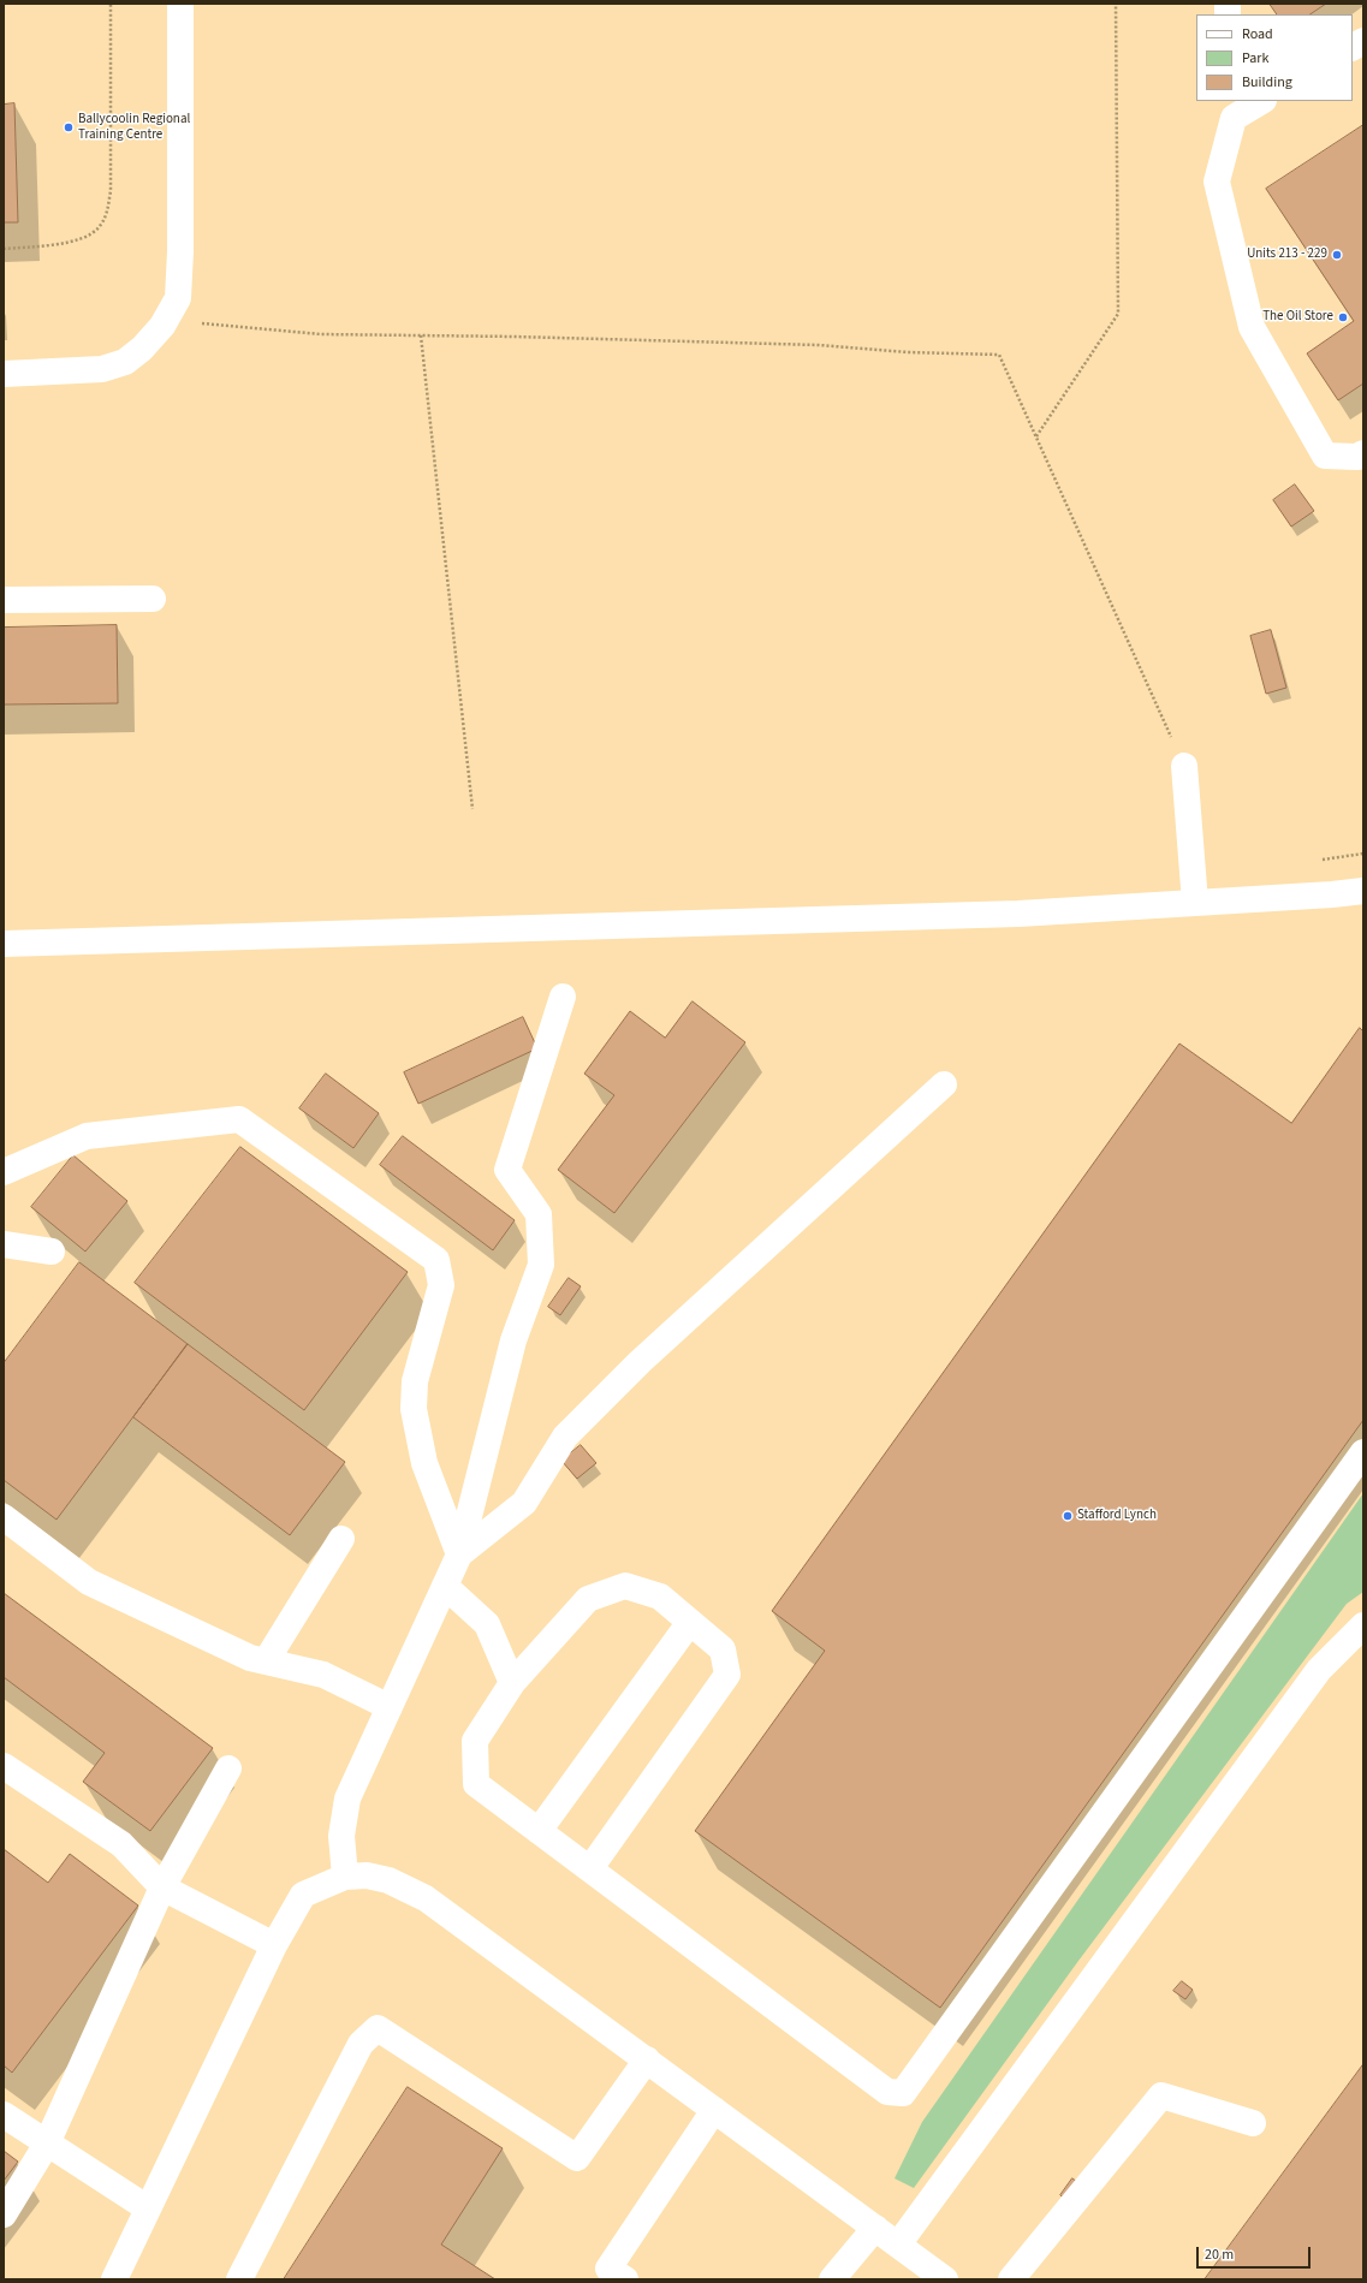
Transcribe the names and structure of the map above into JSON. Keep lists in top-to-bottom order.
{
  "places": [
    "Ballycoolin Regional Training Centre",
    "Units 213 - 229",
    "The Oil Store",
    "Stafford Lynch"
  ],
  "legend": ["Road", "Park", "Building"],
  "scale_bar": "20 m"
}
